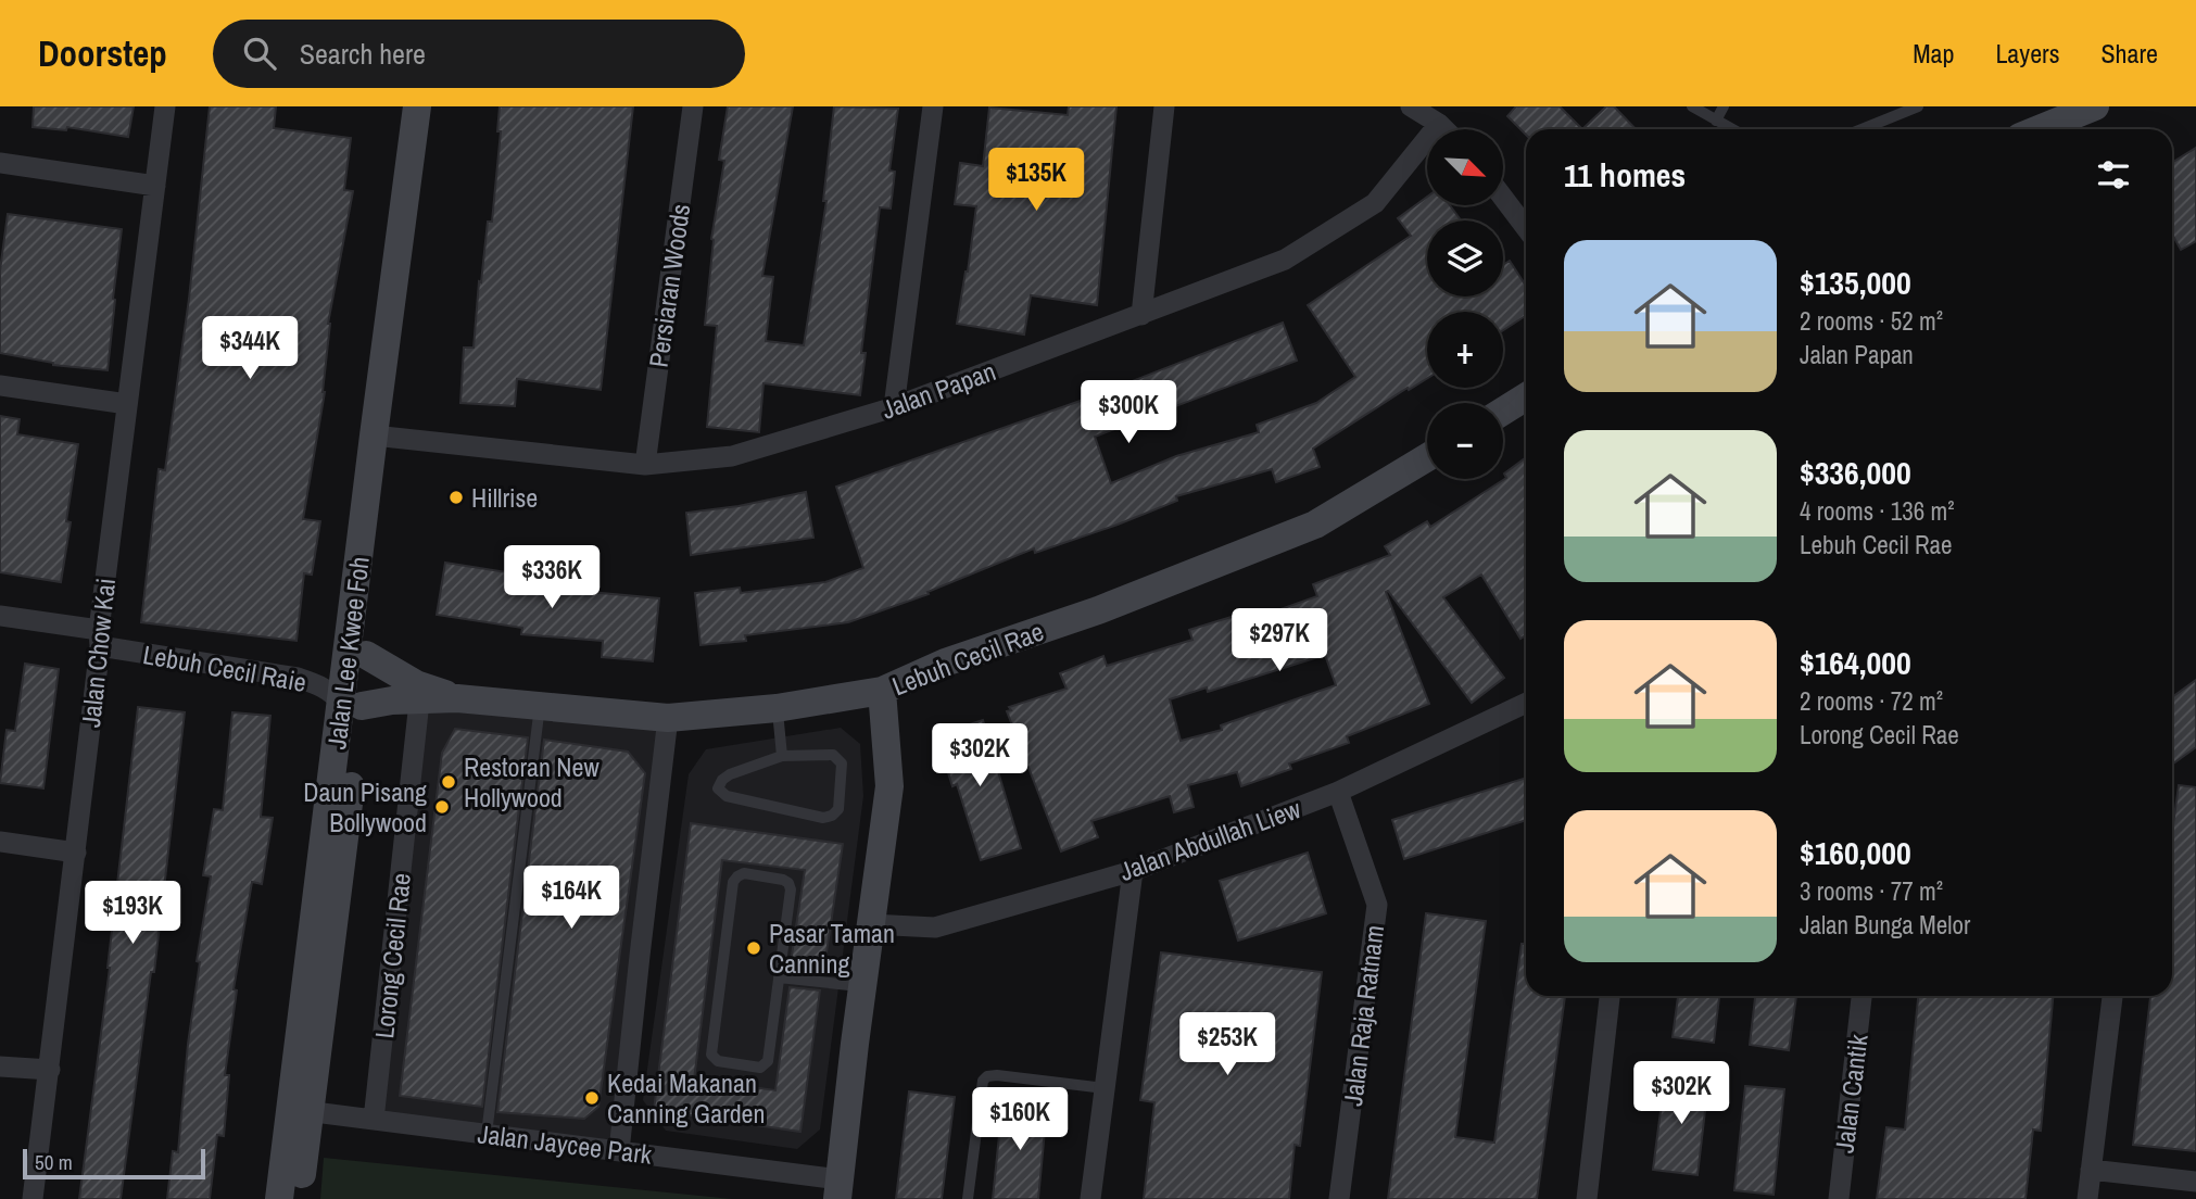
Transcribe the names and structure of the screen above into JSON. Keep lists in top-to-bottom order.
{
  "streets": {
    "street": [
      "Persiaran Woods",
      "Jalan Papan",
      "Jalan Chow Kai",
      "Jalan Lee Kwee Foh",
      "Lebuh Cecil Rae",
      "Lebuh Cecil Raie",
      "Jalan Abdullah Liew",
      "Lorong Cecil Rae",
      "Jalan Raja Ratnam",
      "Jalan Cantik",
      "Jalan Jaycee Park"
    ]
  },
  "crossings": [
    ["Persiaran Woods", "Jalan Papan"],
    ["Jalan Papan", "Jalan Lee Kwee Foh"],
    ["Jalan Chow Kai", "Lebuh Cecil Raie"],
    ["Jalan Lee Kwee Foh", "Lebuh Cecil Rae"],
    ["Jalan Lee Kwee Foh", "Lebuh Cecil Raie"],
    ["Jalan Lee Kwee Foh", "Jalan Jaycee Park"],
    ["Lebuh Cecil Rae", "Lebuh Cecil Raie"],
    ["Lebuh Cecil Rae", "Lorong Cecil Rae"],
    ["Jalan Abdullah Liew", "Jalan Raja Ratnam"],
    ["Lorong Cecil Rae", "Jalan Jaycee Park"]
  ],
  "places": [
    "Hillrise",
    "Restoran New Hollywood",
    "Daun Pisang Bollywood",
    "Pasar Taman Canning",
    "Kedai Makanan Canning Garden"
  ],
  "scale_bar": "50 m",
  "north": "bottom right",
  "page": {
    "header": "Doorstep",
    "search": "Search here",
    "nav": ["Map", "Layers", "Share"],
    "map_buttons": ["+", "−"],
    "heading": "11 homes",
    "price": [
      "$135K",
      "$344K",
      "$300K",
      "$336K",
      "$297K",
      "$302K",
      "$164K",
      "$193K",
      "$253K",
      "$302K",
      "$160K"
    ],
    "list": [
      {
        "name": "$135,000",
        "note": "2 rooms · 52 m² · Jalan Papan"
      },
      {
        "name": "$336,000",
        "note": "4 rooms · 136 m² · Lebuh Cecil Rae"
      },
      {
        "name": "$164,000",
        "note": "2 rooms · 72 m² · Lorong Cecil Rae"
      },
      {
        "name": "$160,000",
        "note": "3 rooms · 77 m² · Jalan Bunga Melor"
      }
    ],
    "scale": "50 m"
  }
}
